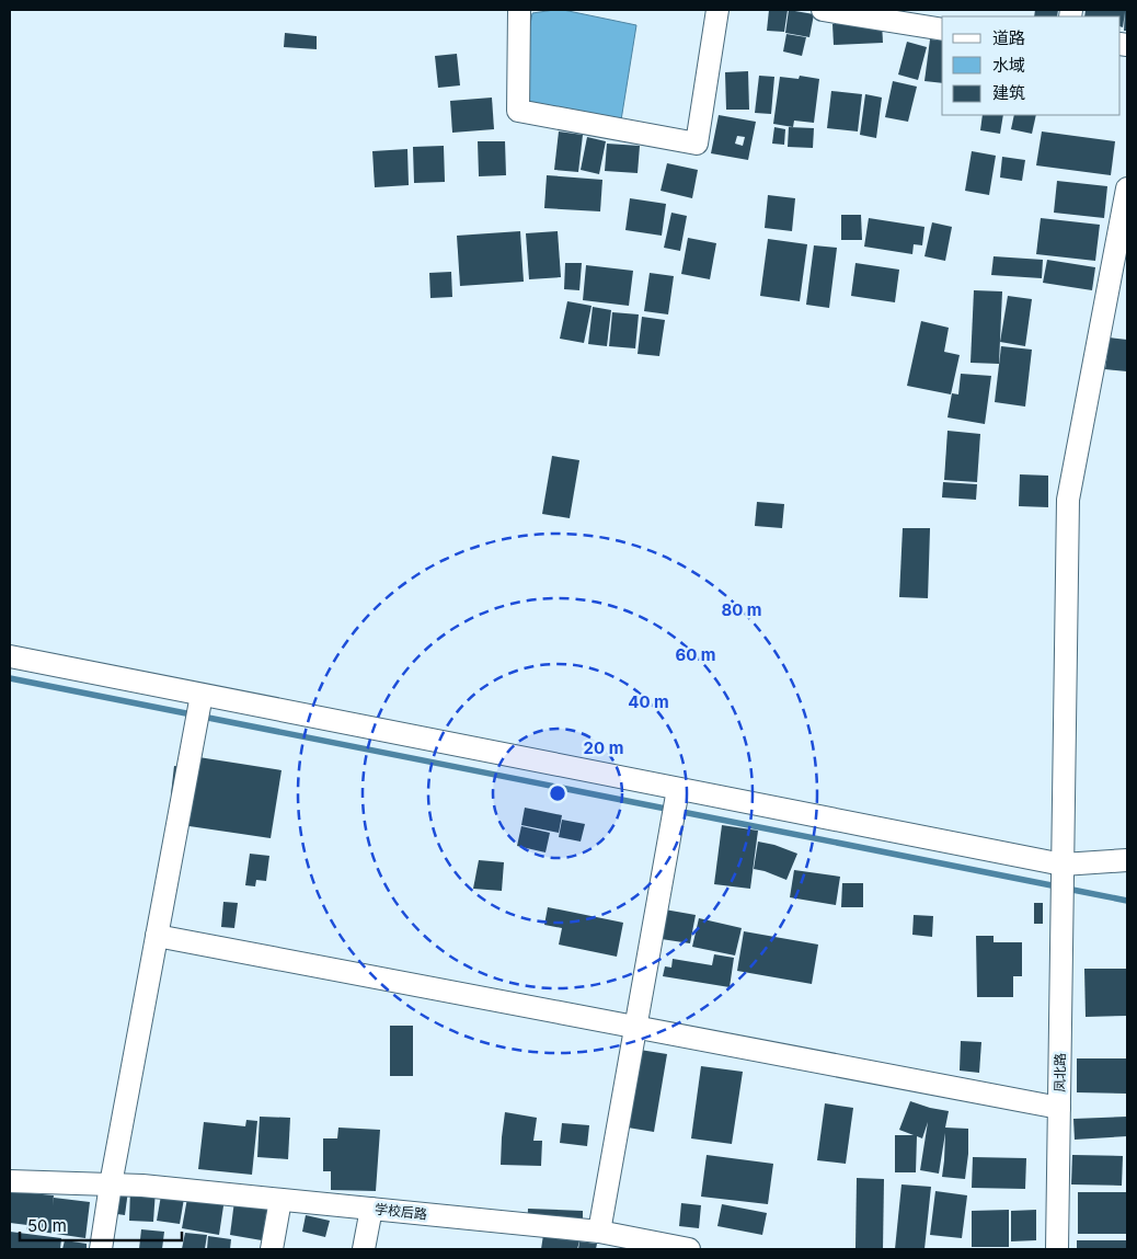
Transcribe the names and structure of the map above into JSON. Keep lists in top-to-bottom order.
{
  "streets": {
    "street": ["凤北路", "学校后路"]
  },
  "legend": ["道路", "水域", "建筑"],
  "scale_bar": "50 m",
  "rings": [
    "80 m",
    "60 m",
    "40 m",
    "20 m"
  ]
}
